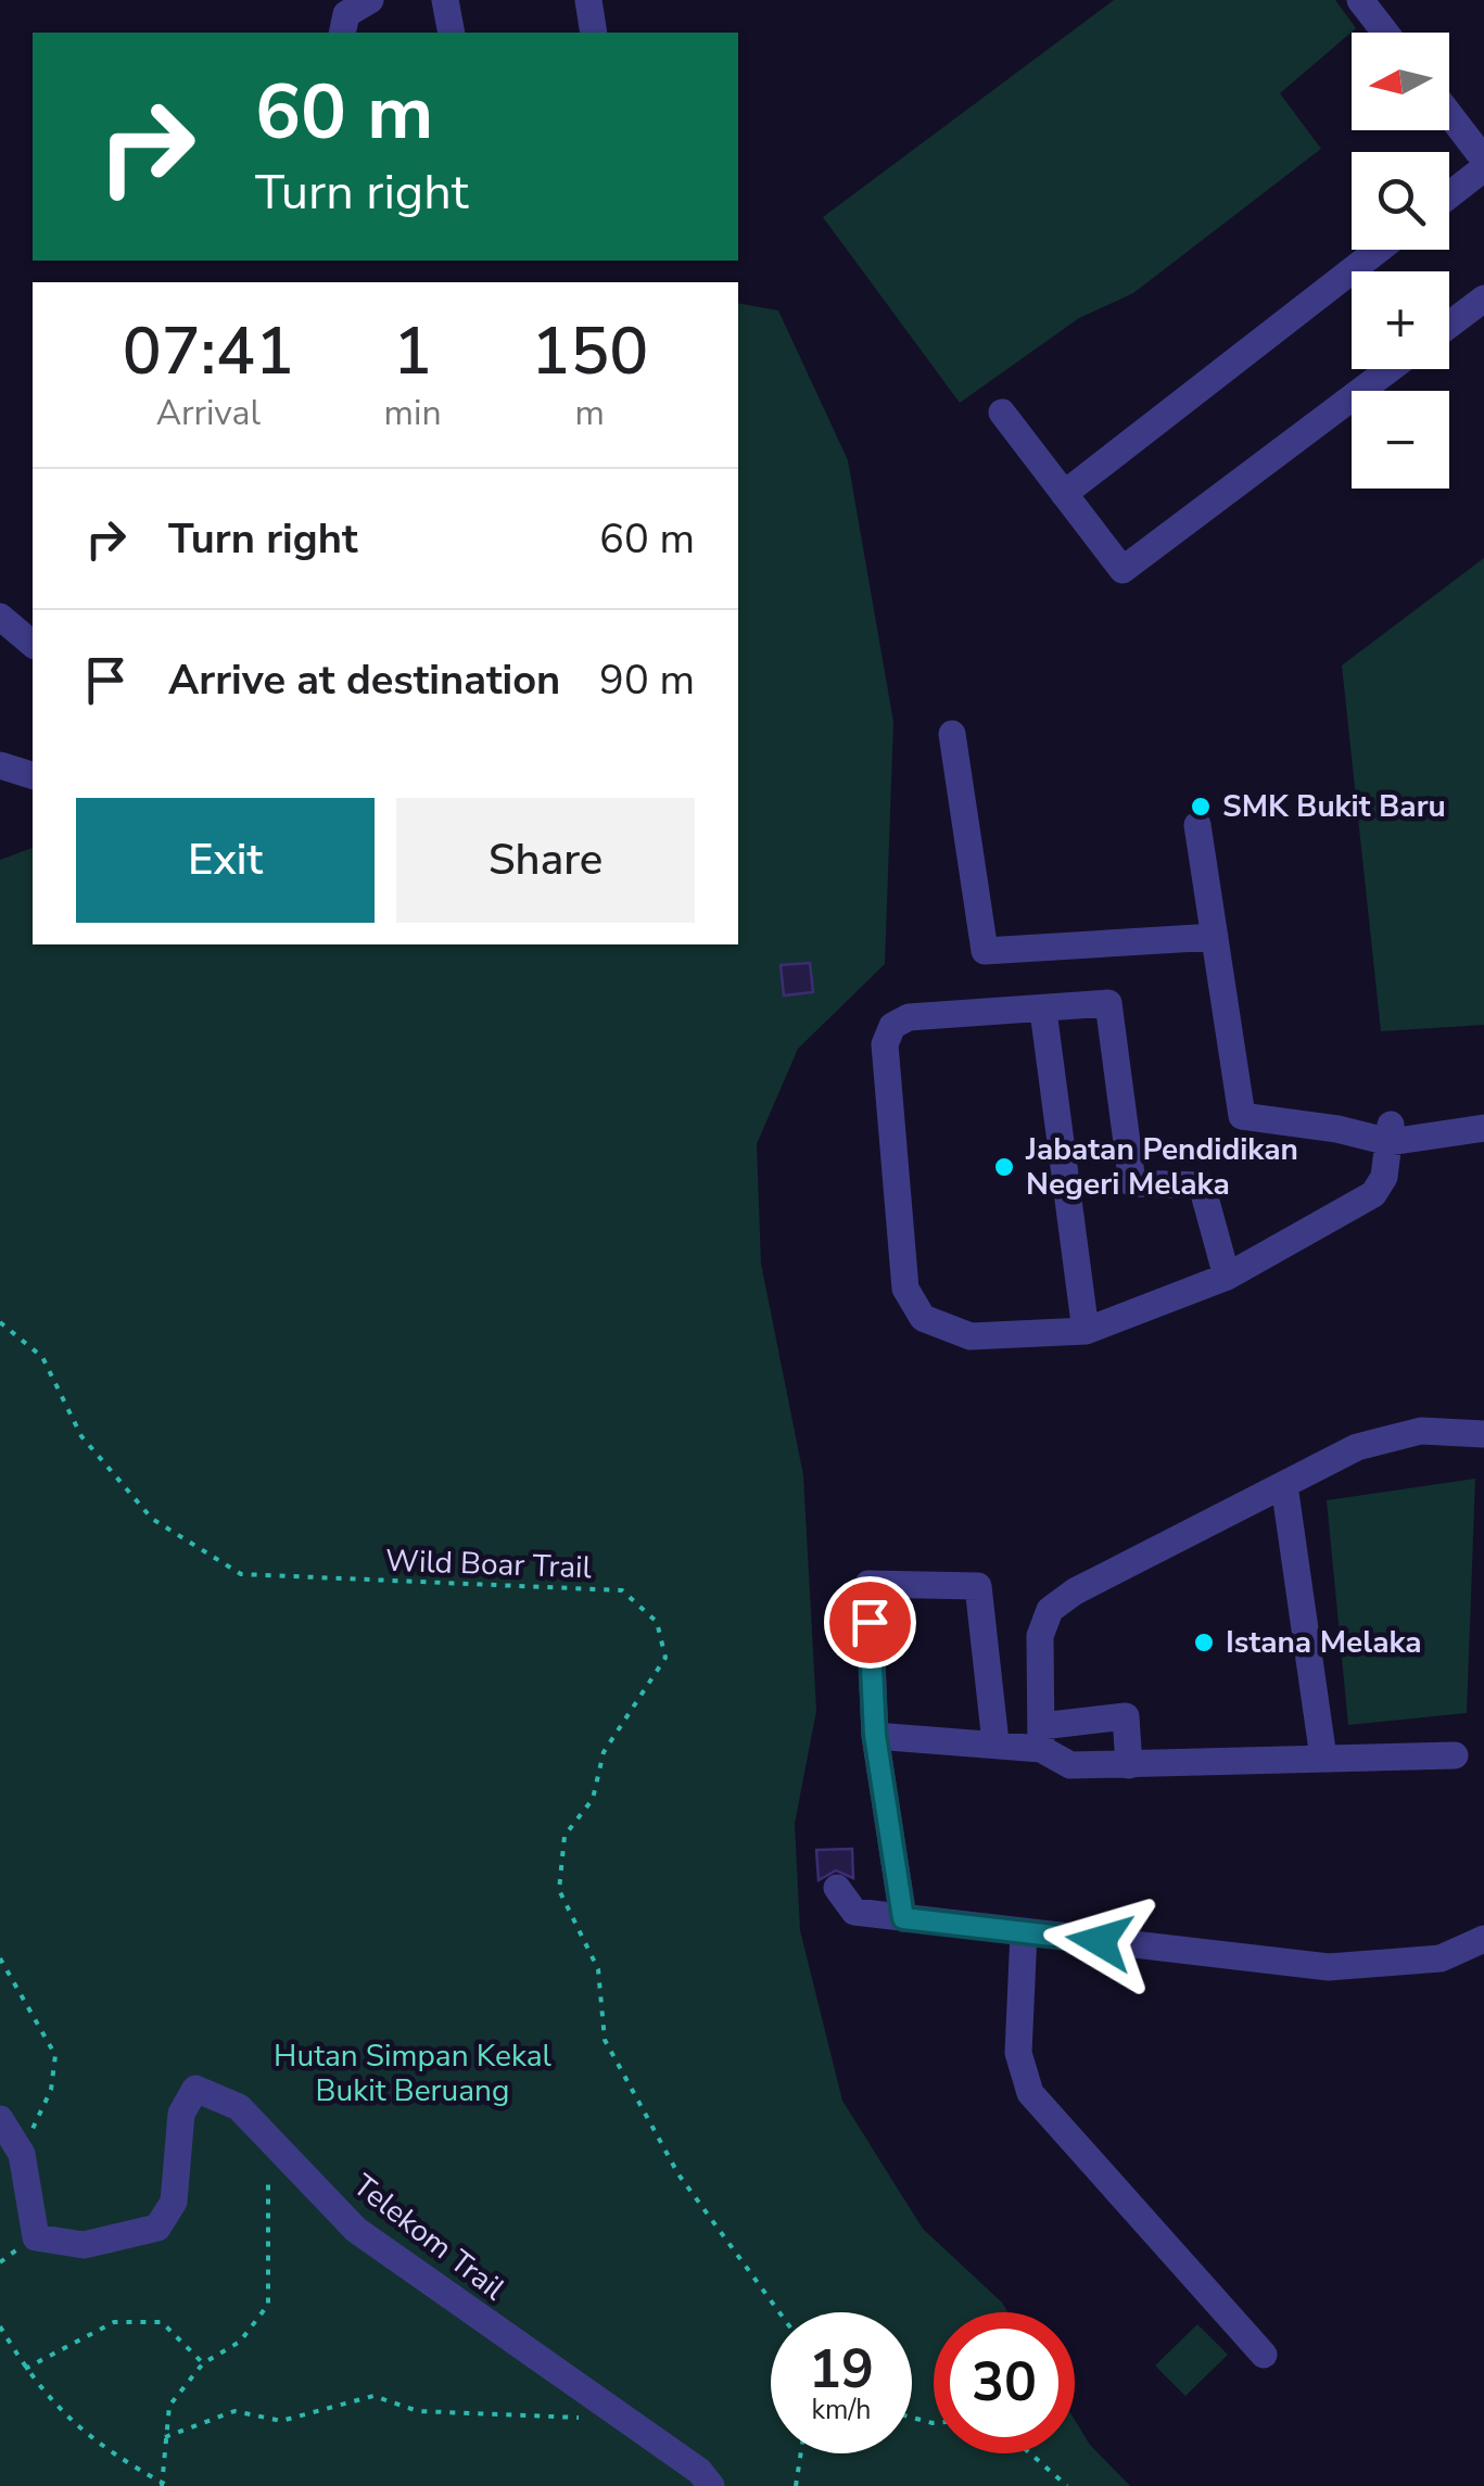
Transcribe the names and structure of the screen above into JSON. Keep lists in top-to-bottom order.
{
  "streets": {
    "street": ["Telekom Trail"],
    "path": ["Wild Boar Trail"]
  },
  "parks": ["Hutan Simpan Kekal Bukit Beruang"],
  "places": ["SMK Bukit Baru", "Jabatan Pendidikan Negeri Melaka", "Istana Melaka"],
  "north": "left",
  "page": {
    "map_buttons": ["+", "−"],
    "turn": ["60 m", "Turn right"],
    "eta": [
      "07:41",
      "Arrival",
      "1",
      "min",
      "150",
      "m"
    ],
    "list": [
      {
        "name": "Turn right",
        "value": "60 m"
      },
      {
        "name": "Arrive at destination",
        "value": "90 m"
      }
    ],
    "buttons": ["Exit", "Share"],
    "speed": "19 km/h",
    "limit": "30"
  }
}
